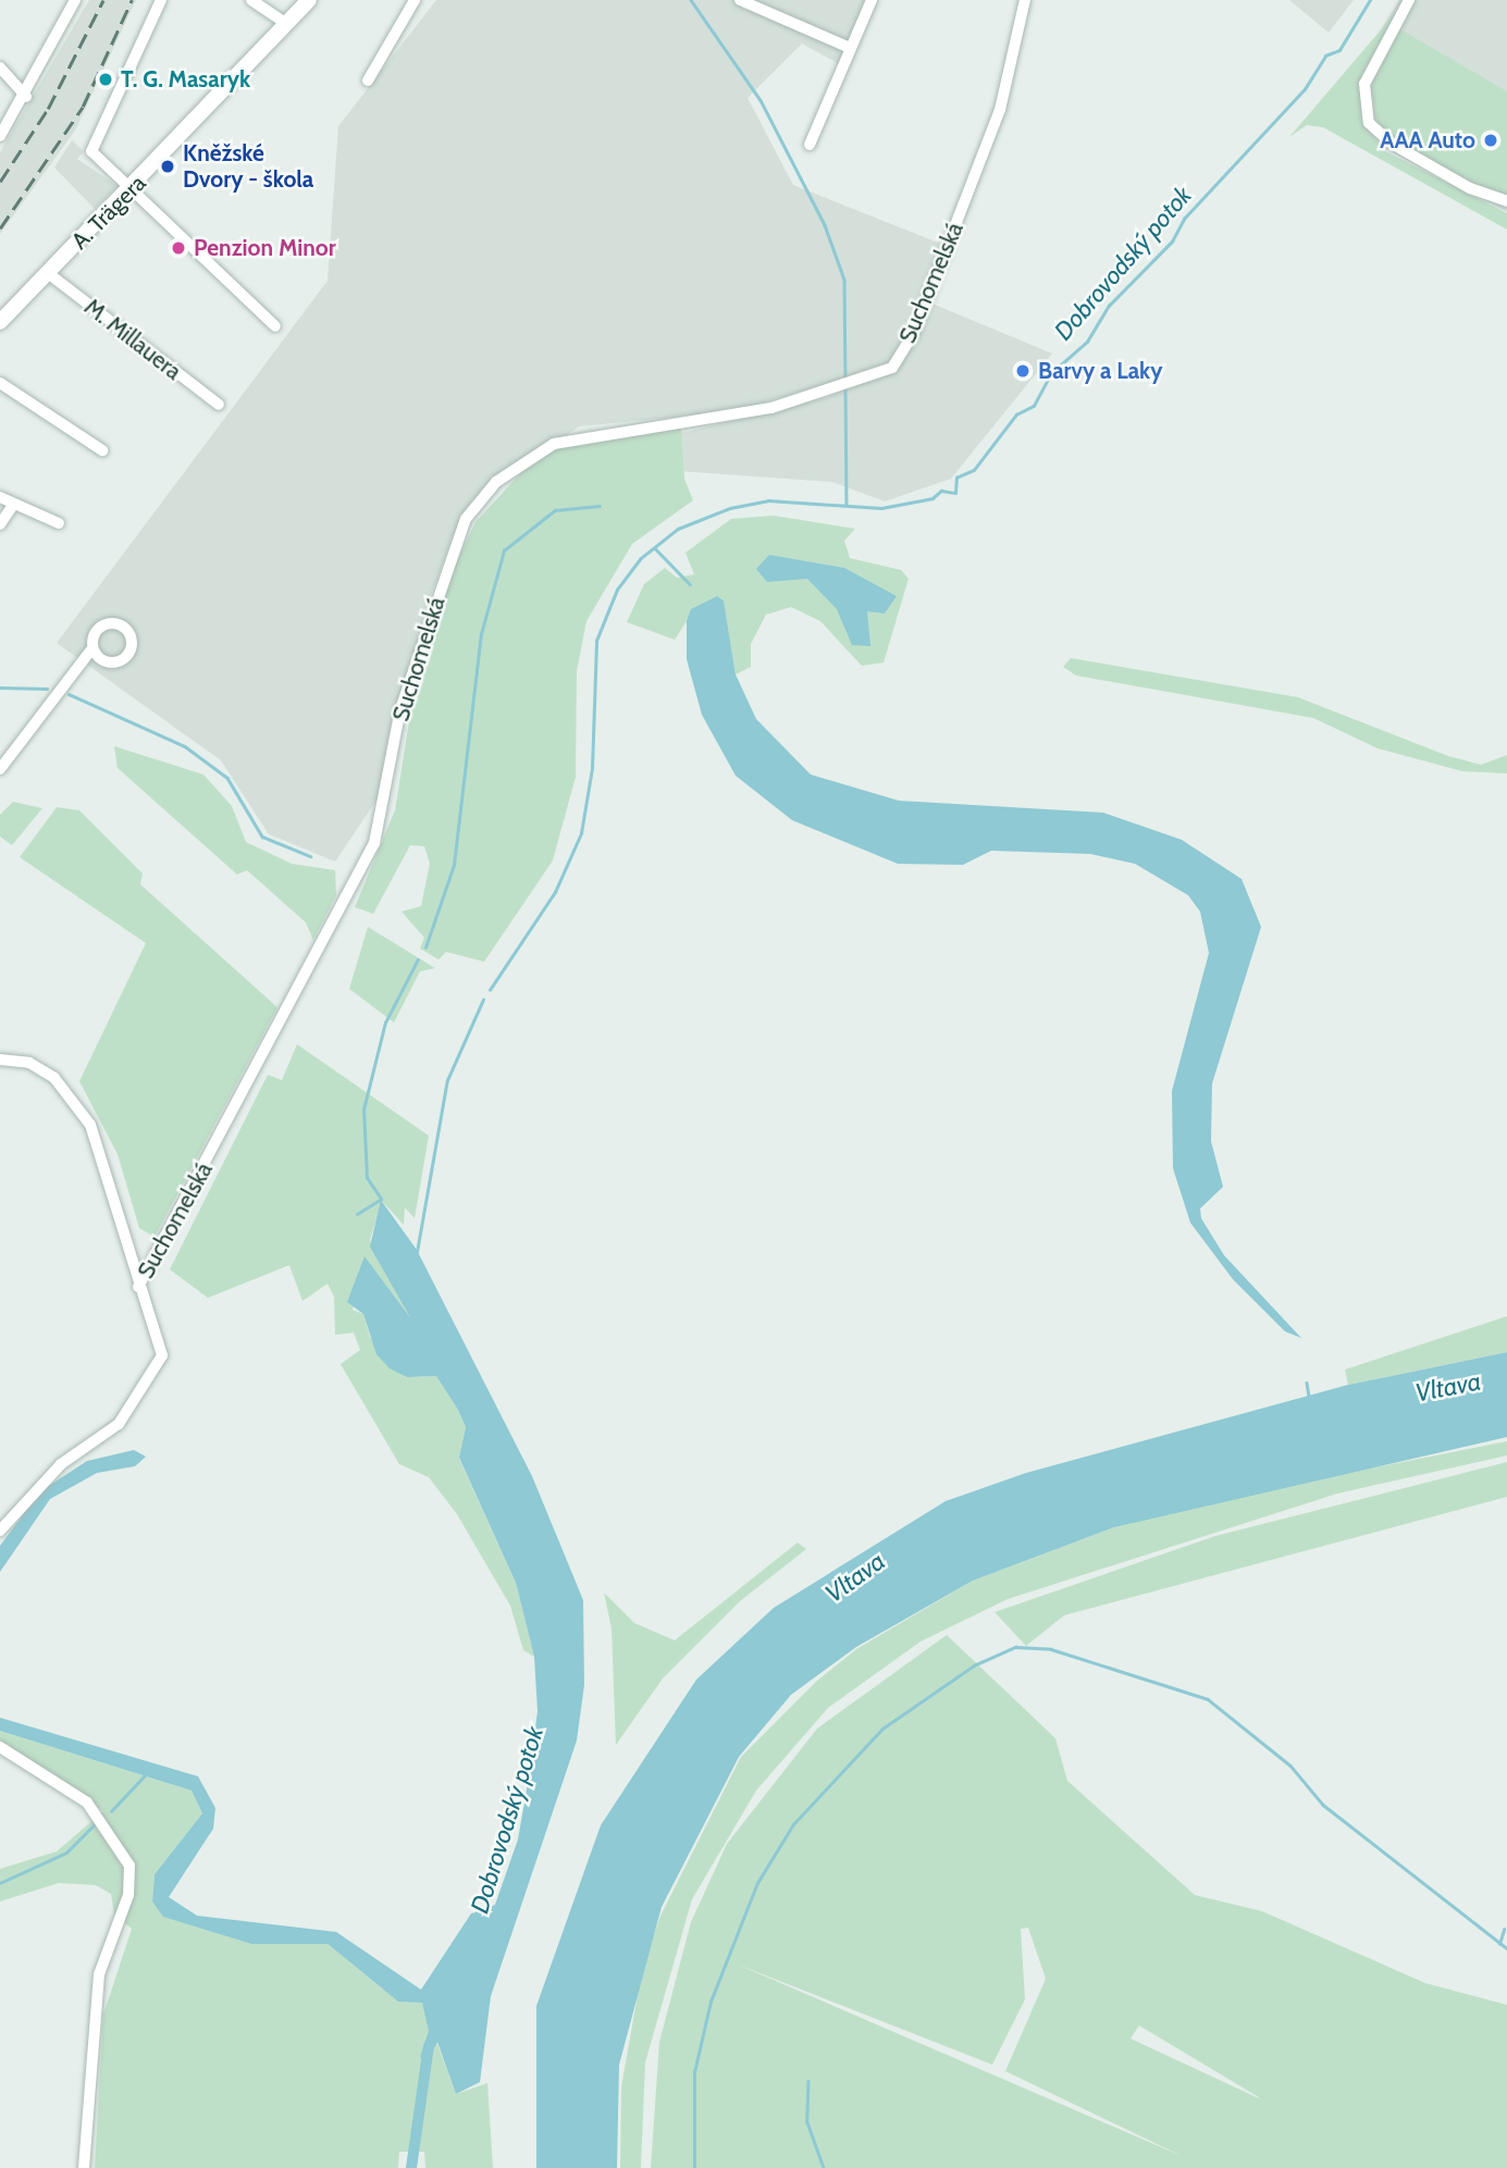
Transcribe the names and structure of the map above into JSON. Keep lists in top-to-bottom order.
{
  "streets": {
    "street": ["A. Trägera", "Suchomelská", "M. Millauera"]
  },
  "crossings": [
    ["A. Trägera", "M. Millauera"]
  ],
  "water": ["Dobrovodský potok", "Vltava"],
  "places": [
    "T. G. Masaryk",
    "AAA Auto",
    "Kněžské Dvory - škola",
    "Penzion Minor",
    "Barvy a Laky"
  ]
}
